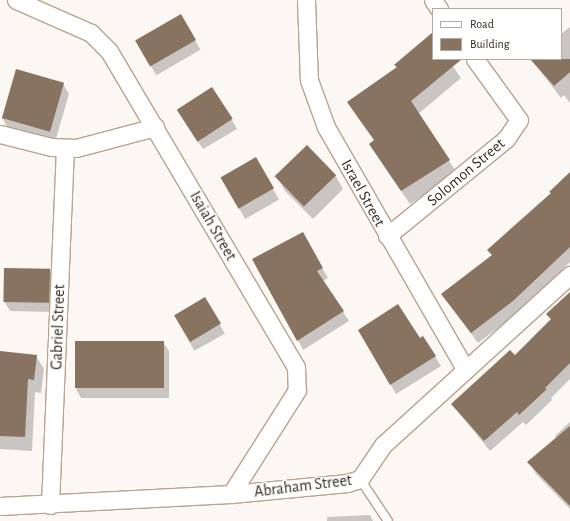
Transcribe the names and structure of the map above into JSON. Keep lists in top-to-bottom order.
{
  "streets": {
    "street": [
      "Solomon Street",
      "Israel Street",
      "Isaiah Street",
      "Gabriel Street",
      "Abraham Street"
    ]
  },
  "crossings": [
    ["Solomon Street", "Israel Street"],
    ["Israel Street", "Abraham Street"],
    ["Isaiah Street", "Abraham Street"],
    ["Gabriel Street", "Abraham Street"]
  ],
  "legend": ["Road", "Building"]
}
